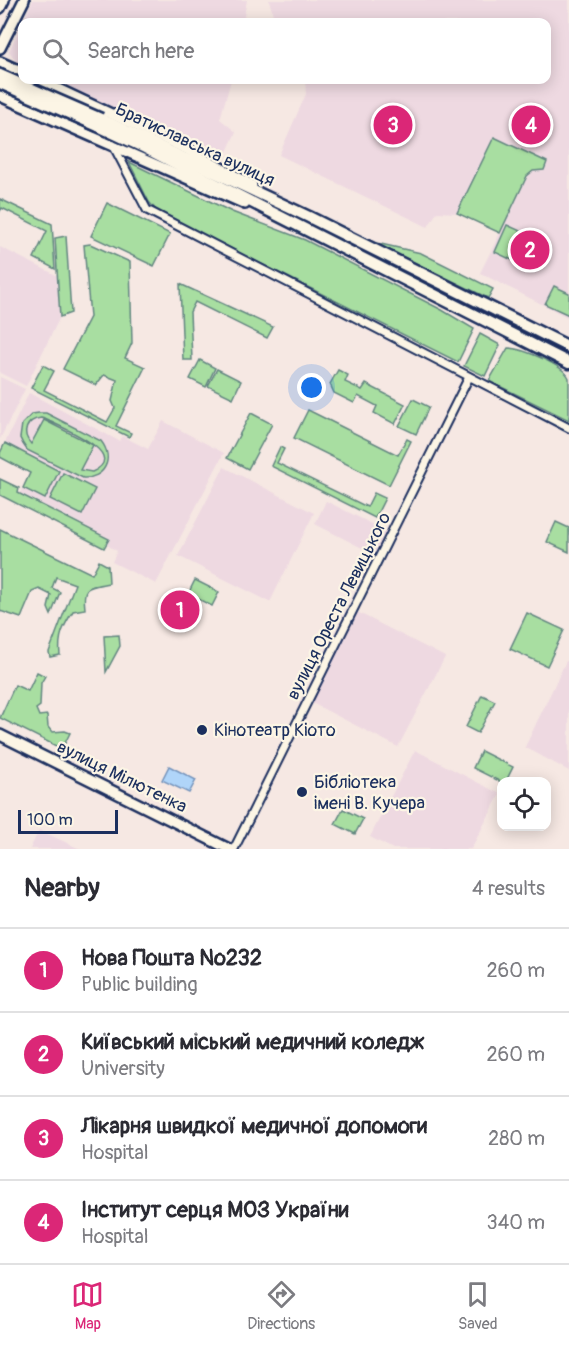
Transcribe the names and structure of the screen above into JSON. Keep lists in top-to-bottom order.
{
  "streets": {
    "main road": ["Братиславська вулиця"],
    "street": ["вулиця Ореста Левицького", "вулиця Мілютенка"]
  },
  "places": ["Кінотеатр Кіото", "Бібліотека імені В. Кучера"],
  "scale_bar": "100 m",
  "page": {
    "search": "Search here",
    "pins": [
      "3",
      "4",
      "2",
      "1"
    ],
    "scale": "100 m",
    "heading": ["Nearby", "4 results"],
    "list": [
      {
        "mark": "1",
        "name": "Нова Пошта №232",
        "note": "Public building",
        "value": "260 m"
      },
      {
        "mark": "2",
        "name": "Київський міський медичний коледж",
        "note": "University",
        "value": "260 m"
      },
      {
        "mark": "3",
        "name": "Лікарня швидкої медичної допомоги",
        "note": "Hospital",
        "value": "280 m"
      },
      {
        "mark": "4",
        "name": "Інститут серця МОЗ України",
        "note": "Hospital",
        "value": "340 m"
      }
    ],
    "nav": ["Map", "Directions", "Saved"]
  }
}
